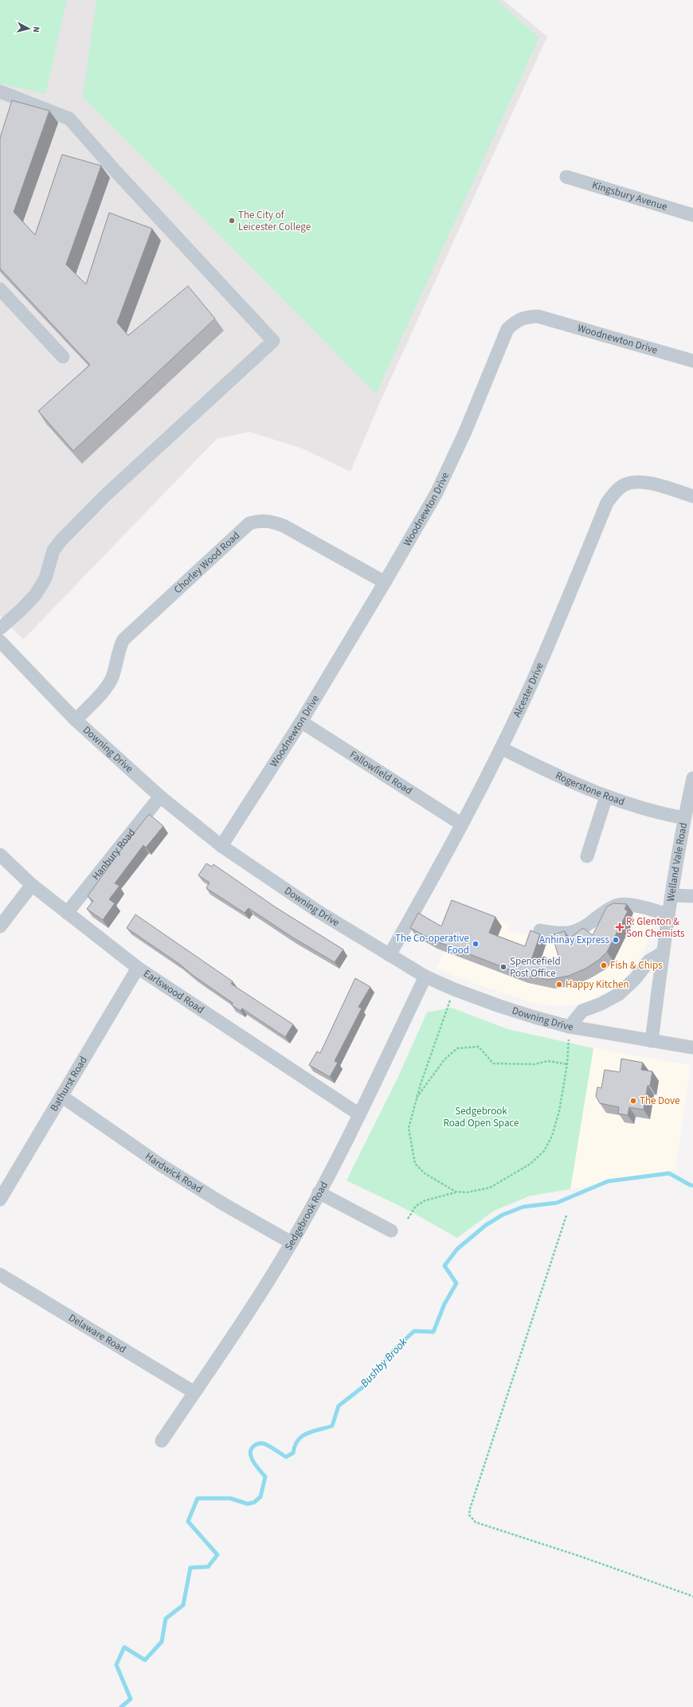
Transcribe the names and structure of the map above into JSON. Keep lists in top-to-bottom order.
{
  "streets": {
    "street": [
      "Kingsbury Avenue",
      "Woodnewton Drive",
      "Chorley Wood Road",
      "Alcester Drive",
      "Downing Drive",
      "Fallowfield Road",
      "Rogerstone Road",
      "Hanbury Road",
      "Welland Vale Road",
      "Earlswood Road",
      "Bathurst Road",
      "Hardwick Road",
      "Sedgebrook Road",
      "Delaware Road"
    ]
  },
  "crossings": [
    ["Woodnewton Drive", "Chorley Wood Road"],
    ["Woodnewton Drive", "Downing Drive"],
    ["Woodnewton Drive", "Fallowfield Road"],
    ["Chorley Wood Road", "Downing Drive"],
    ["Alcester Drive", "Downing Drive"],
    ["Alcester Drive", "Fallowfield Road"],
    ["Alcester Drive", "Rogerstone Road"],
    ["Downing Drive", "Hanbury Road"],
    ["Downing Drive", "Welland Vale Road"],
    ["Downing Drive", "Sedgebrook Road"],
    ["Rogerstone Road", "Welland Vale Road"],
    ["Hanbury Road", "Earlswood Road"],
    ["Earlswood Road", "Bathurst Road"],
    ["Earlswood Road", "Sedgebrook Road"],
    ["Bathurst Road", "Hardwick Road"],
    ["Hardwick Road", "Sedgebrook Road"],
    ["Sedgebrook Road", "Delaware Road"]
  ],
  "water": ["Bushby Brook"],
  "parks": ["Sedgebrook Road Open Space"],
  "places": {
    "other": [
      "The City of Leicester College",
      "Anhinay Express",
      "The Co-operative Food",
      "Fish & Chips",
      "Spencefield Post Office",
      "Happy Kitchen",
      "The Dove"
    ],
    "health": ["R. Glenton & Son Chemists"]
  },
  "north": "right"
}
